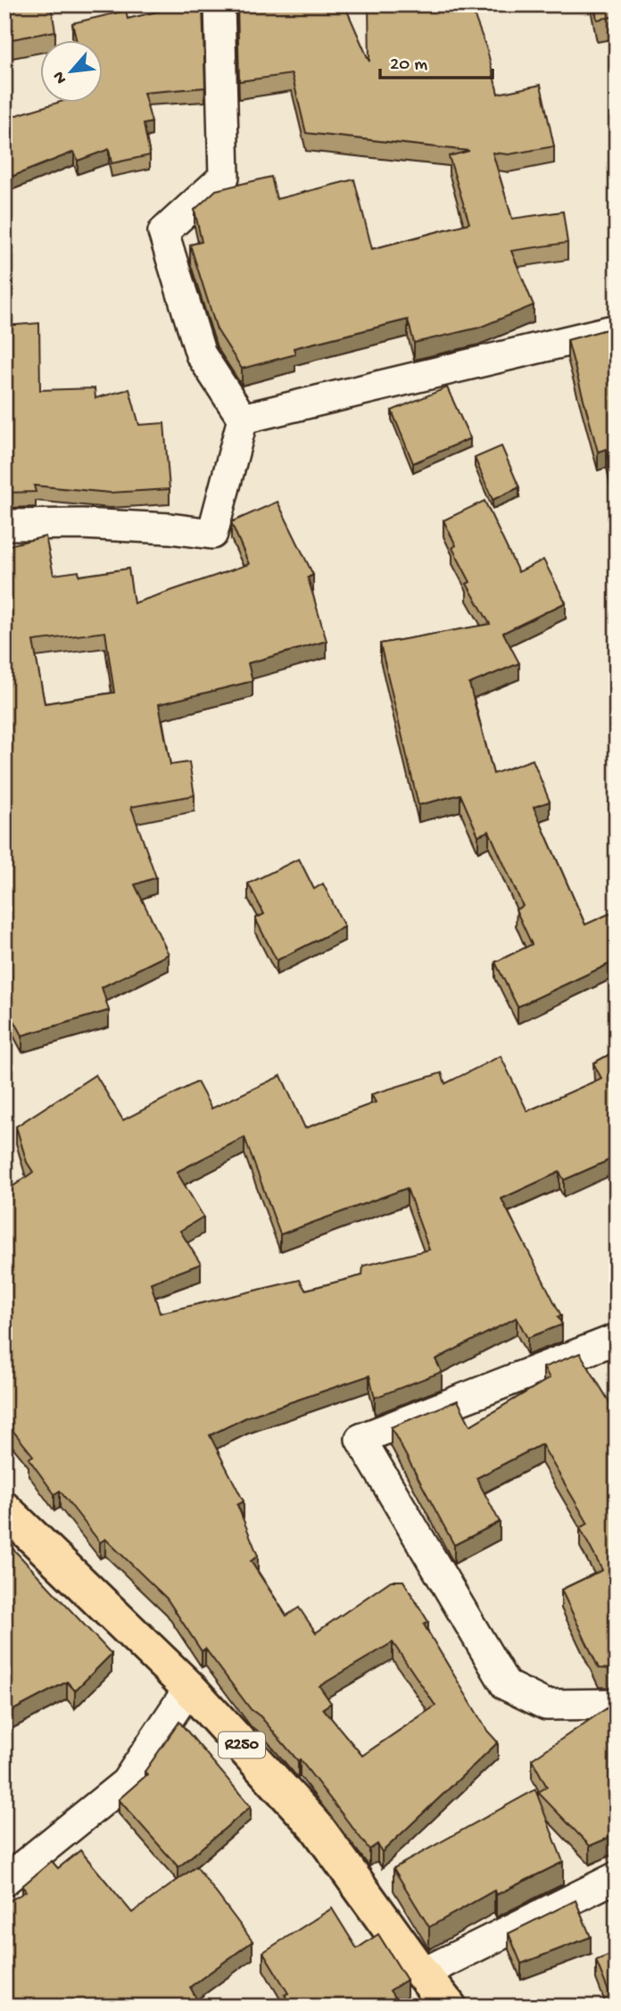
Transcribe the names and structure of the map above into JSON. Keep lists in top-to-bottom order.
{
  "streets": {
    "main road": ["R250"]
  },
  "scale_bar": "20 m",
  "north": "bottom left"
}
